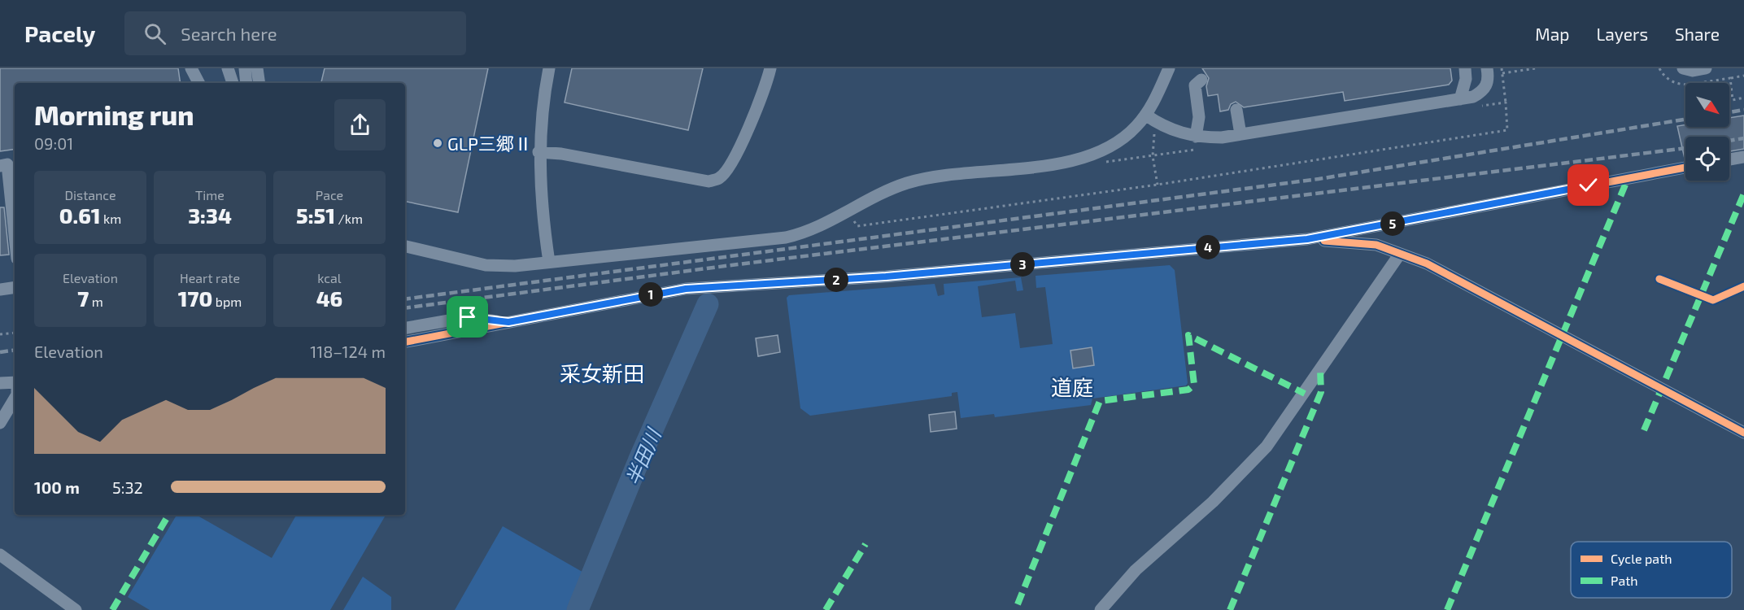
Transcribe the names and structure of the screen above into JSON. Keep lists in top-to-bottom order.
{
  "districts": ["采女新田", "道庭"],
  "water": ["半田川"],
  "places": ["GLP三郷Ⅱ"],
  "legend": ["Cycle path", "Path"],
  "north": "bottom right",
  "page": {
    "header": "Pacely",
    "search": "Search here",
    "nav": ["Map", "Layers", "Share"],
    "heading": ["Morning run", "09:01"],
    "stats": [
      ["Distance", "0.61 km"],
      ["Time", "3:34"],
      ["Pace", "5:51 /km"],
      ["Elevation", "7 m"],
      ["Heart rate", "170 bpm"],
      ["kcal", "46"]
    ],
    "pins": [
      "5",
      "4",
      "3",
      "2",
      "1"
    ],
    "chart": ["Elevation", "118–124 m"],
    "list": [
      {
        "name": "100 m",
        "note": "5:32"
      }
    ]
  }
}
